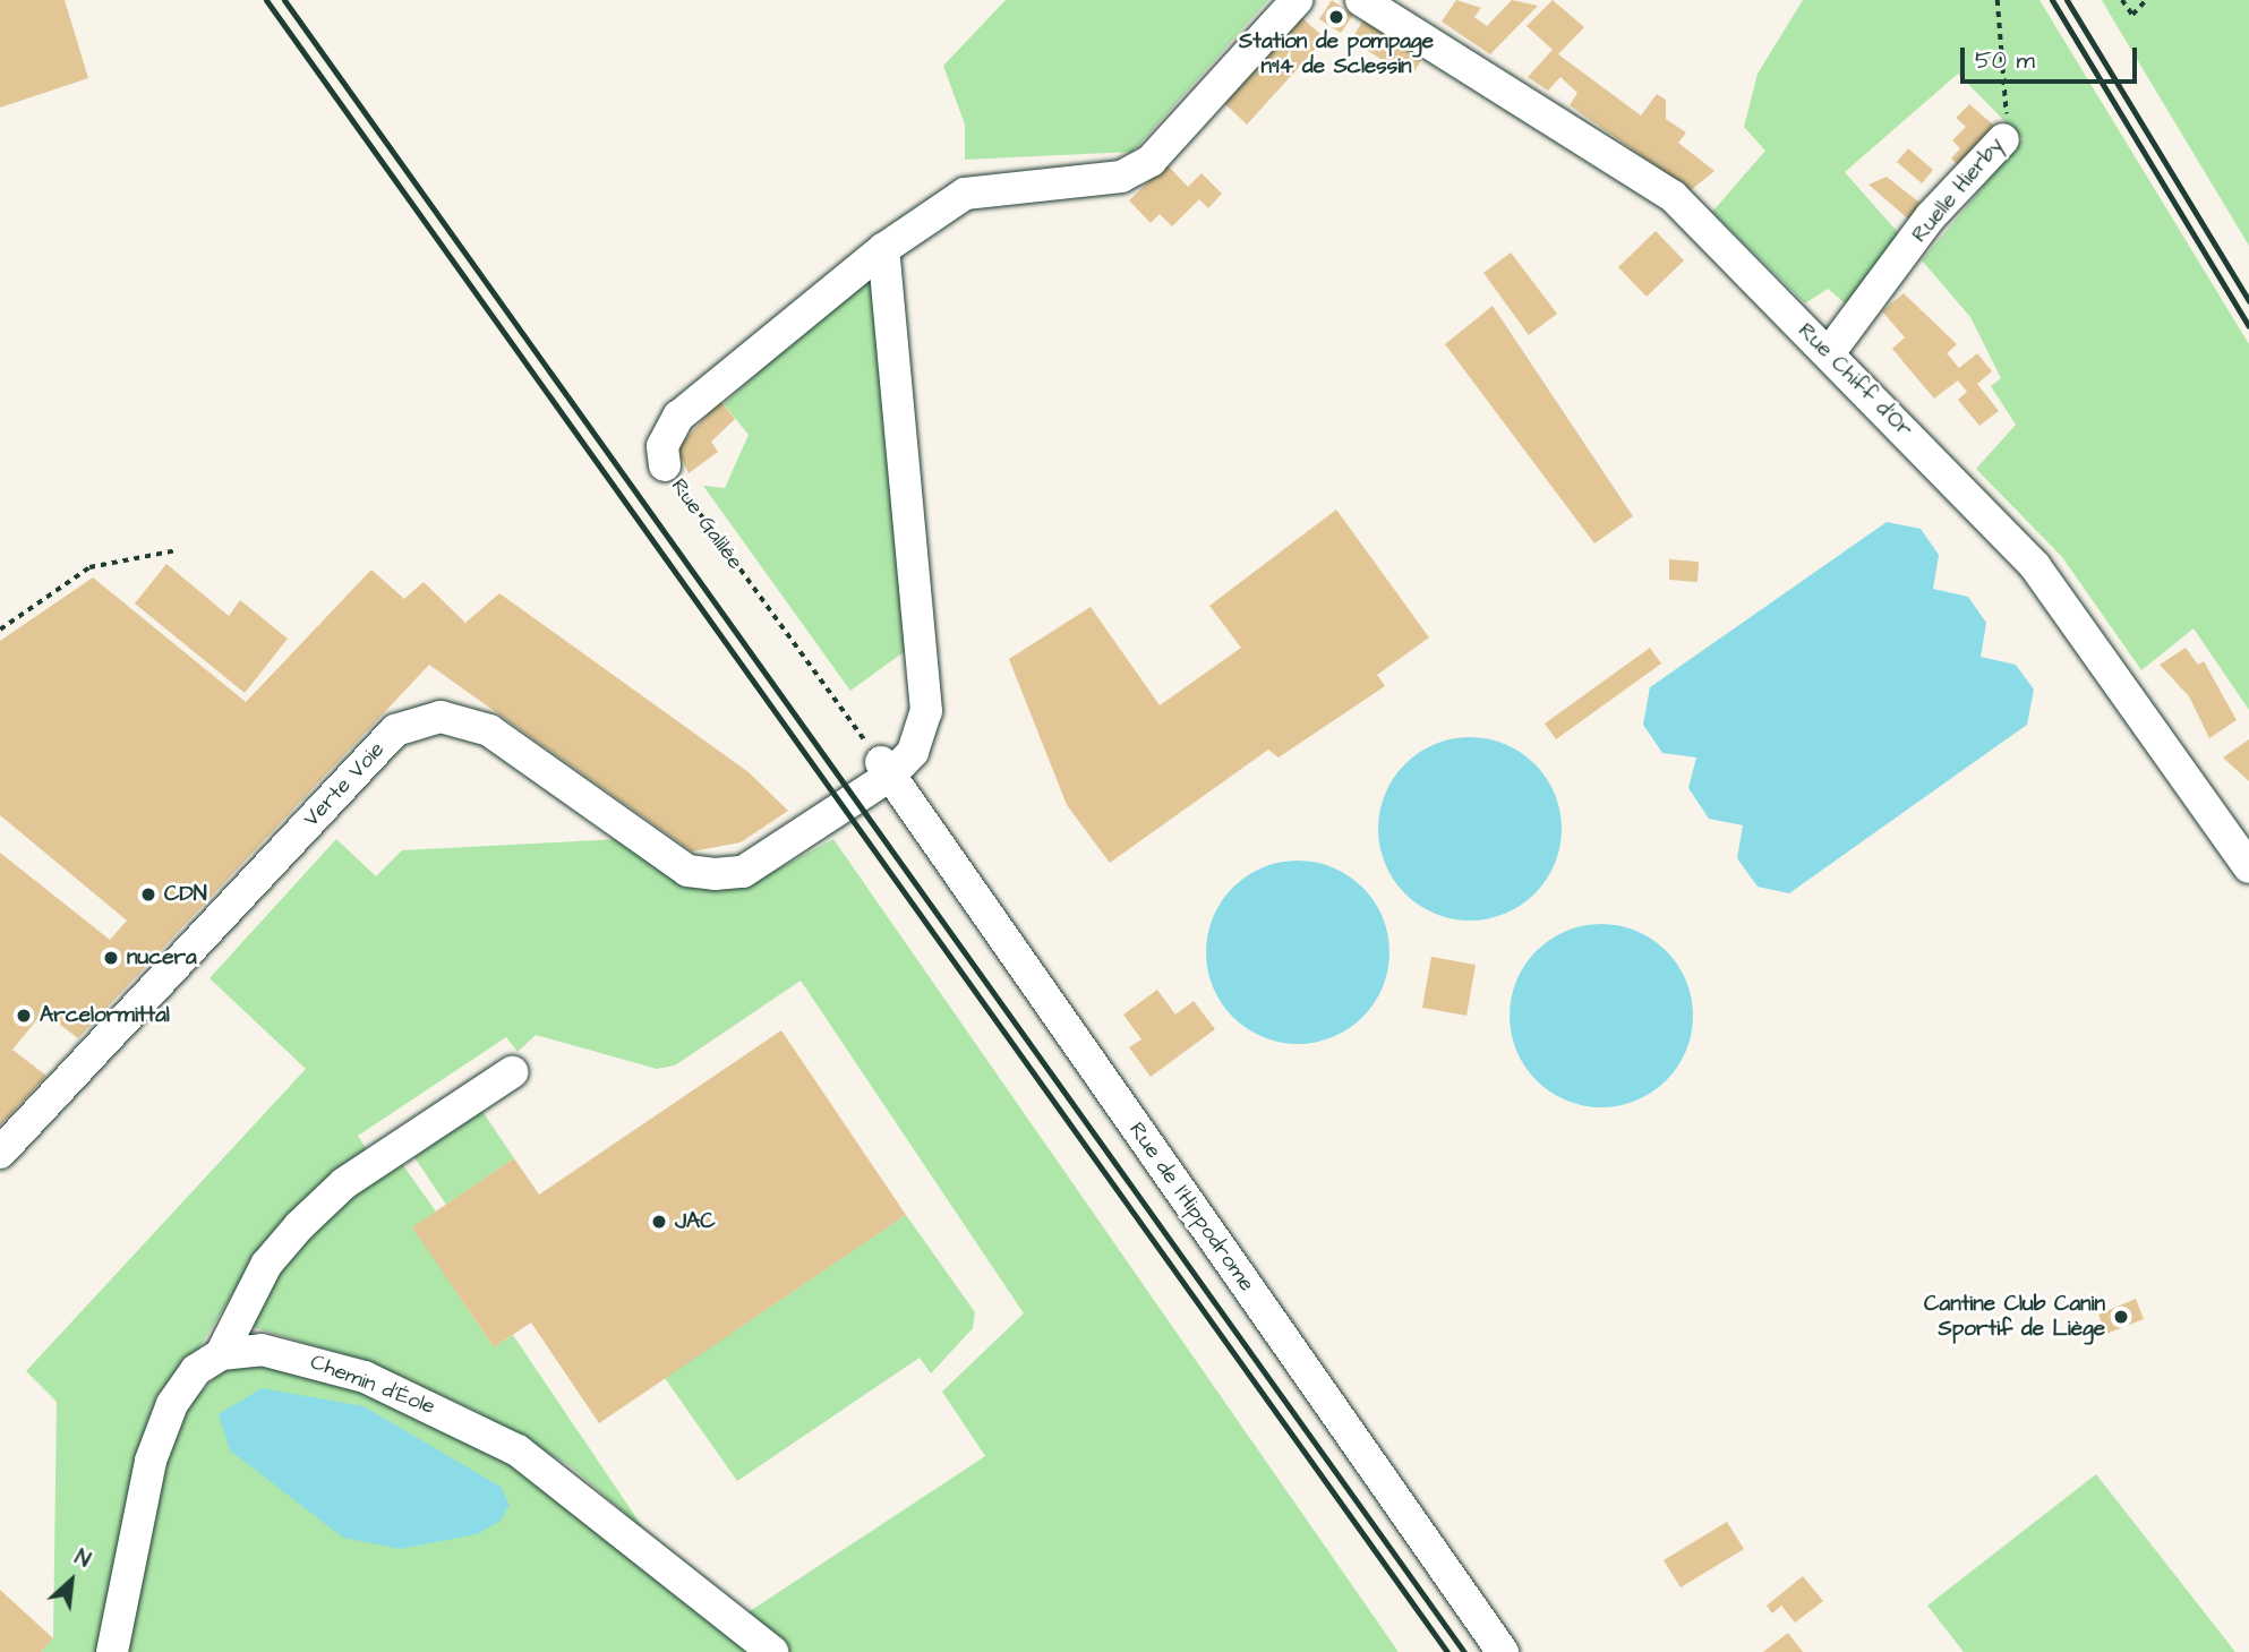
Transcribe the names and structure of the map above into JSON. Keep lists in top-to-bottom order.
{
  "streets": {
    "street": [
      "Ruelle Hierby",
      "Rue Chiff d'Or",
      "Rue Galilée",
      "Verte Voie",
      "Rue de l'Hippodrome",
      "Chemin d'Éole"
    ]
  },
  "crossings": [
    ["Ruelle Hierby", "Rue Chiff d'Or"],
    ["Rue Galilée", "Verte Voie"],
    ["Rue Galilée", "Rue de l'Hippodrome"],
    ["Verte Voie", "Rue de l'Hippodrome"]
  ],
  "places": [
    "Station de pompage n°14 de Sclessin",
    "CDN",
    "nucera",
    "Arcelormittal",
    "JAC",
    "Cantine Club Canin Sportif de Liège"
  ],
  "scale_bar": "50 m",
  "north": "top right"
}
